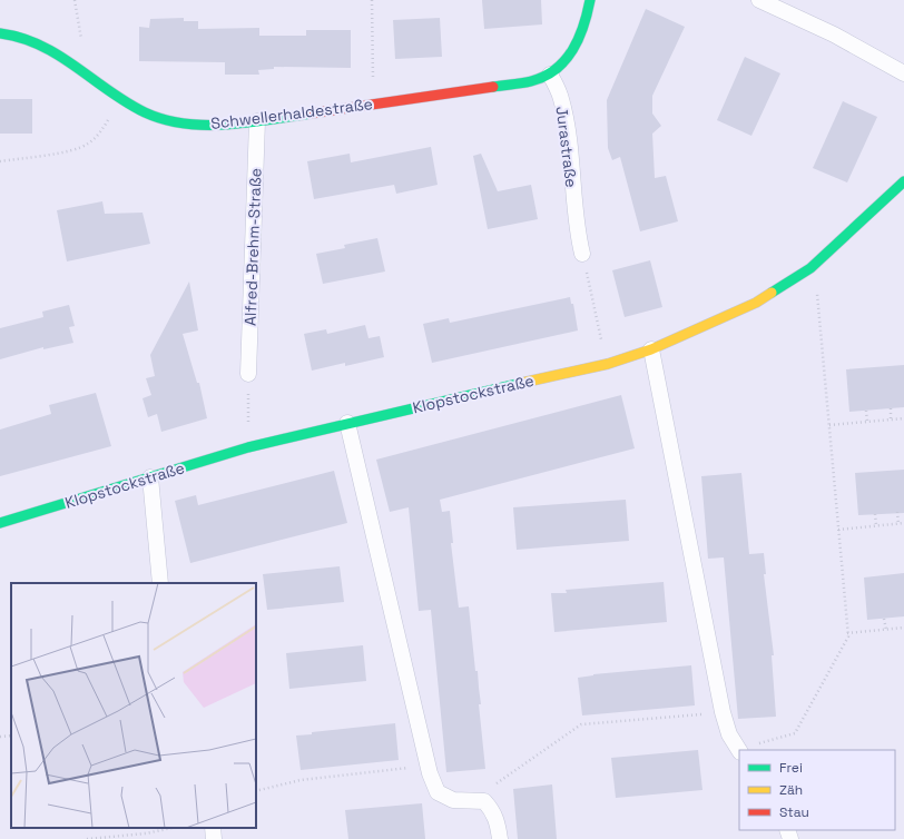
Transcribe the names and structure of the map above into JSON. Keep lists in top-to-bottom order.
{
  "streets": {
    "street": ["Schwellerhaldestraße", "Klopstockstraße"],
    "lane": ["Jurastraße", "Alfred-Brehm-Straße"]
  },
  "crossings": [
    ["Schwellerhaldestraße", "Jurastraße"],
    ["Schwellerhaldestraße", "Alfred-Brehm-Straße"]
  ],
  "legend": ["Frei", "Zäh", "Stau"]
}
